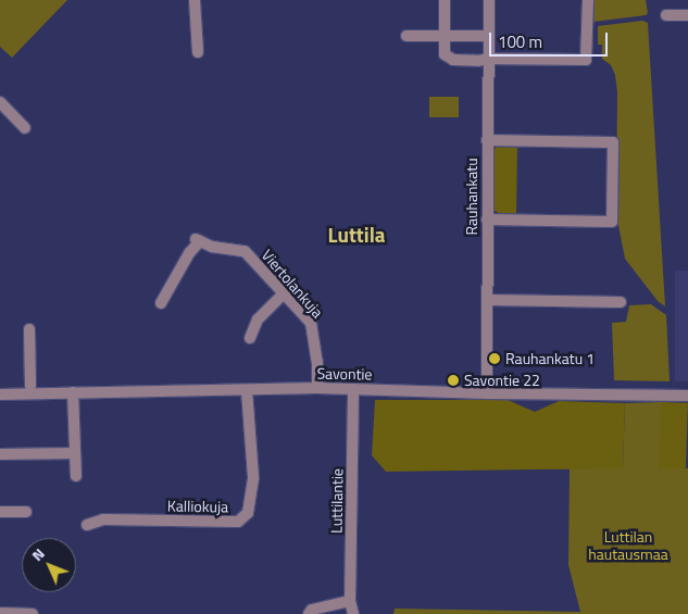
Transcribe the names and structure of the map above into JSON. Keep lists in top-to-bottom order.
{
  "streets": {
    "street": [
      "Rauhankatu",
      "Viertolankuja",
      "Savontie",
      "Luttilantie",
      "Kalliokuja"
    ]
  },
  "crossings": [
    ["Rauhankatu", "Savontie"],
    ["Viertolankuja", "Savontie"],
    ["Savontie", "Luttilantie"],
    ["Savontie", "Kalliokuja"]
  ],
  "districts": ["Luttila"],
  "parks": ["Luttilan hautausmaa"],
  "places": ["Rauhankatu 1", "Savontie 22"],
  "scale_bar": "100 m",
  "north": "top left"
}
